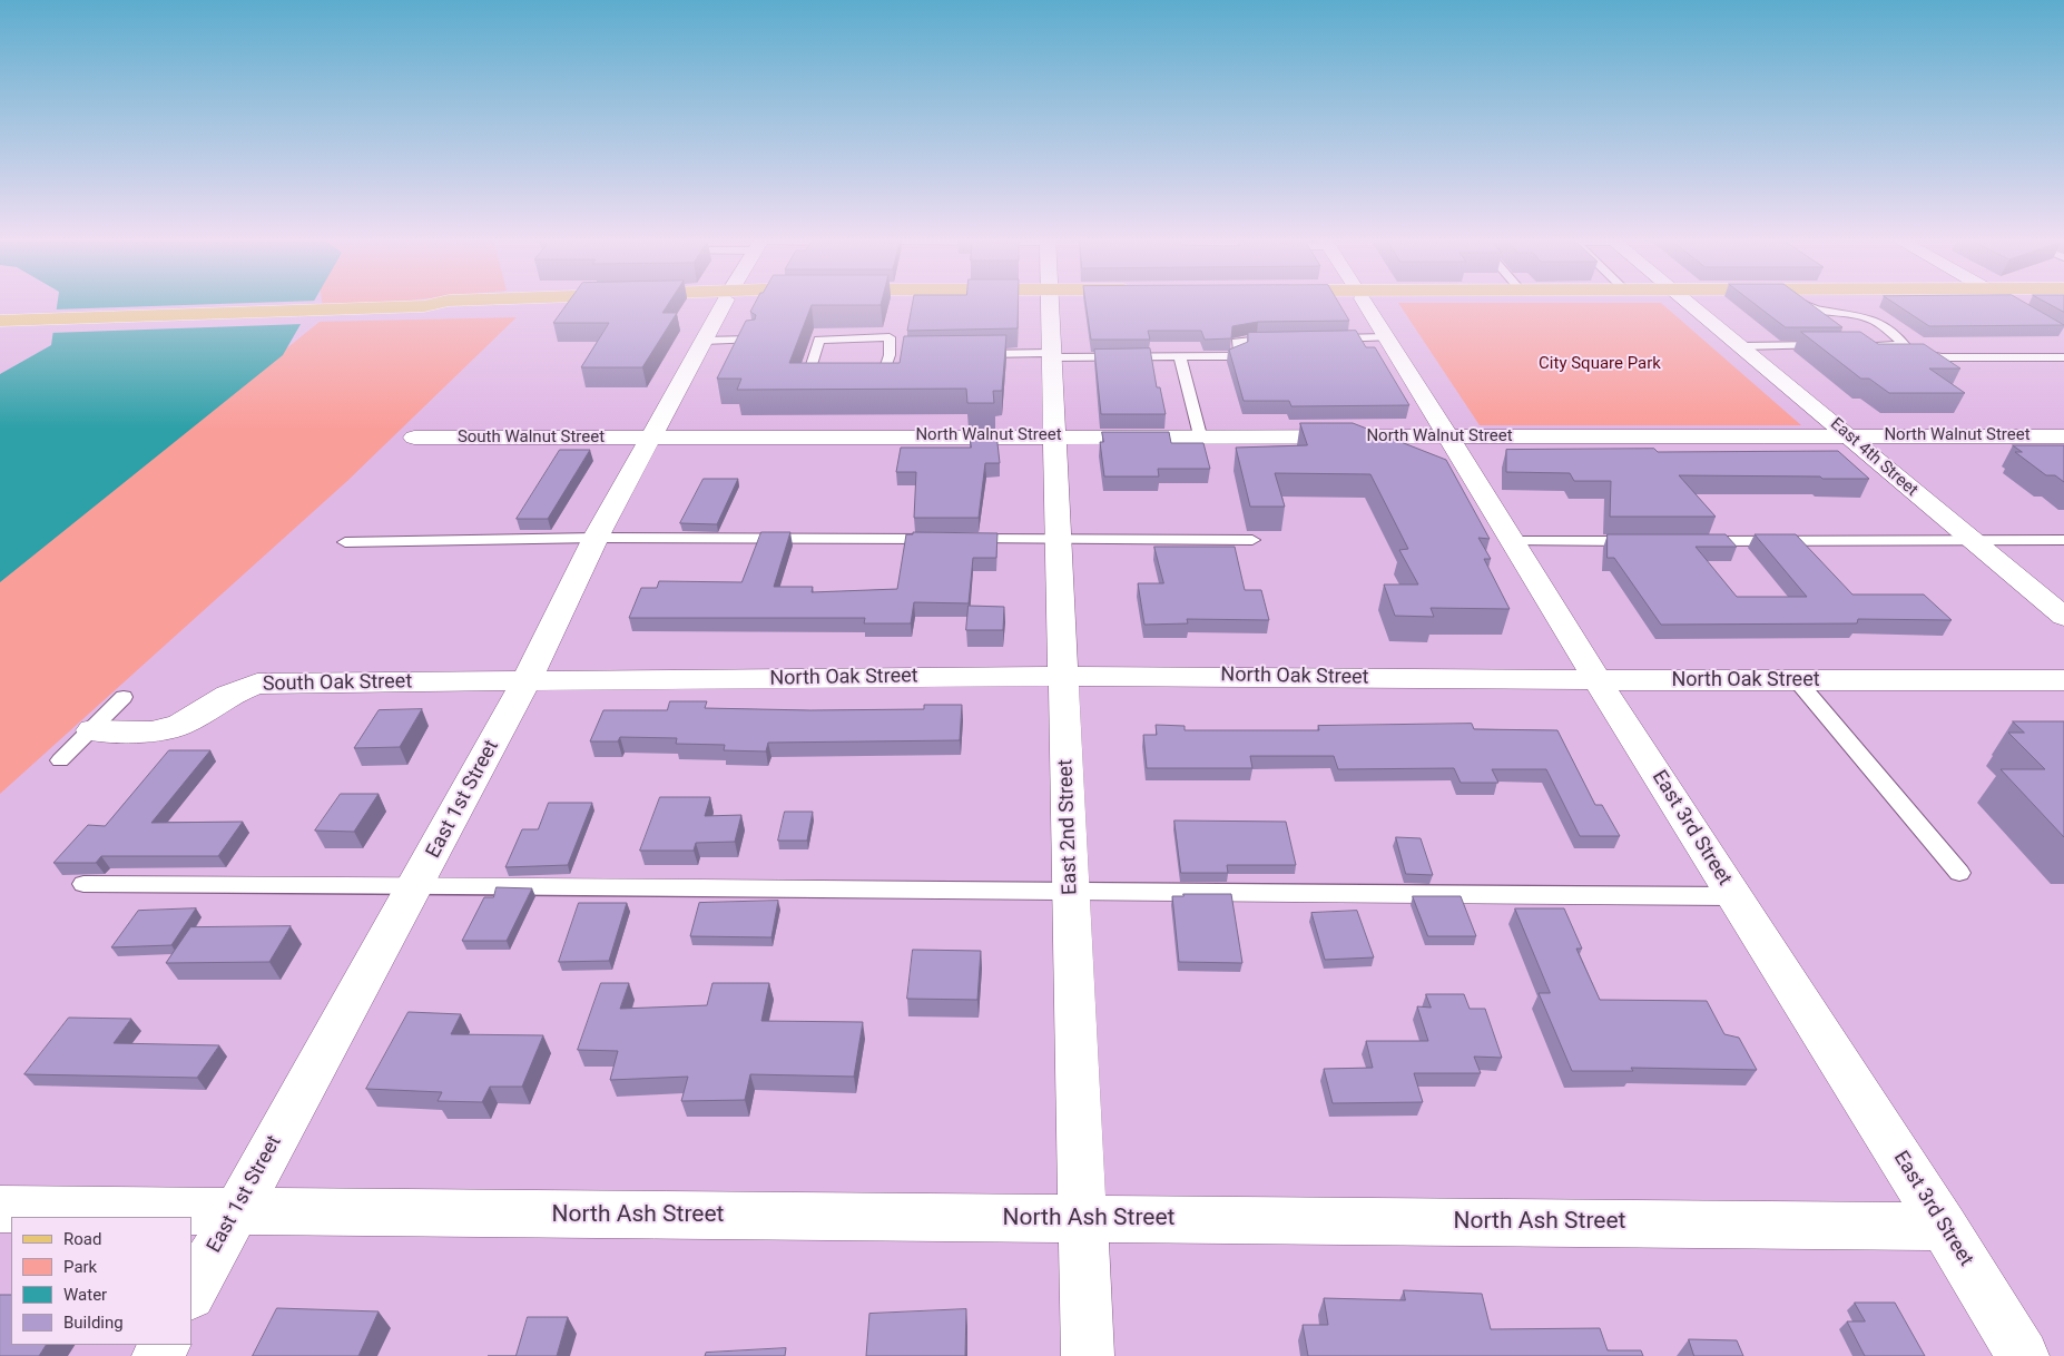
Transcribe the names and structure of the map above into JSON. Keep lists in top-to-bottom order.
{
  "streets": {
    "street": [
      "North Walnut Street",
      "South Walnut Street",
      "East 4th Street",
      "North Oak Street",
      "South Oak Street",
      "East 1st Street",
      "East 2nd Street",
      "East 3rd Street",
      "North Ash Street"
    ]
  },
  "crossings": [
    ["North Walnut Street", "South Walnut Street"],
    ["North Walnut Street", "East 4th Street"],
    ["North Walnut Street", "East 1st Street"],
    ["North Walnut Street", "East 2nd Street"],
    ["North Walnut Street", "East 3rd Street"],
    ["South Walnut Street", "East 1st Street"],
    ["North Oak Street", "South Oak Street"],
    ["North Oak Street", "East 1st Street"],
    ["North Oak Street", "East 2nd Street"],
    ["North Oak Street", "East 3rd Street"],
    ["South Oak Street", "East 1st Street"],
    ["East 1st Street", "North Ash Street"],
    ["East 2nd Street", "North Ash Street"],
    ["East 3rd Street", "North Ash Street"]
  ],
  "parks": ["City Square Park"],
  "legend": [
    "Road",
    "Park",
    "Water",
    "Building"
  ]
}
